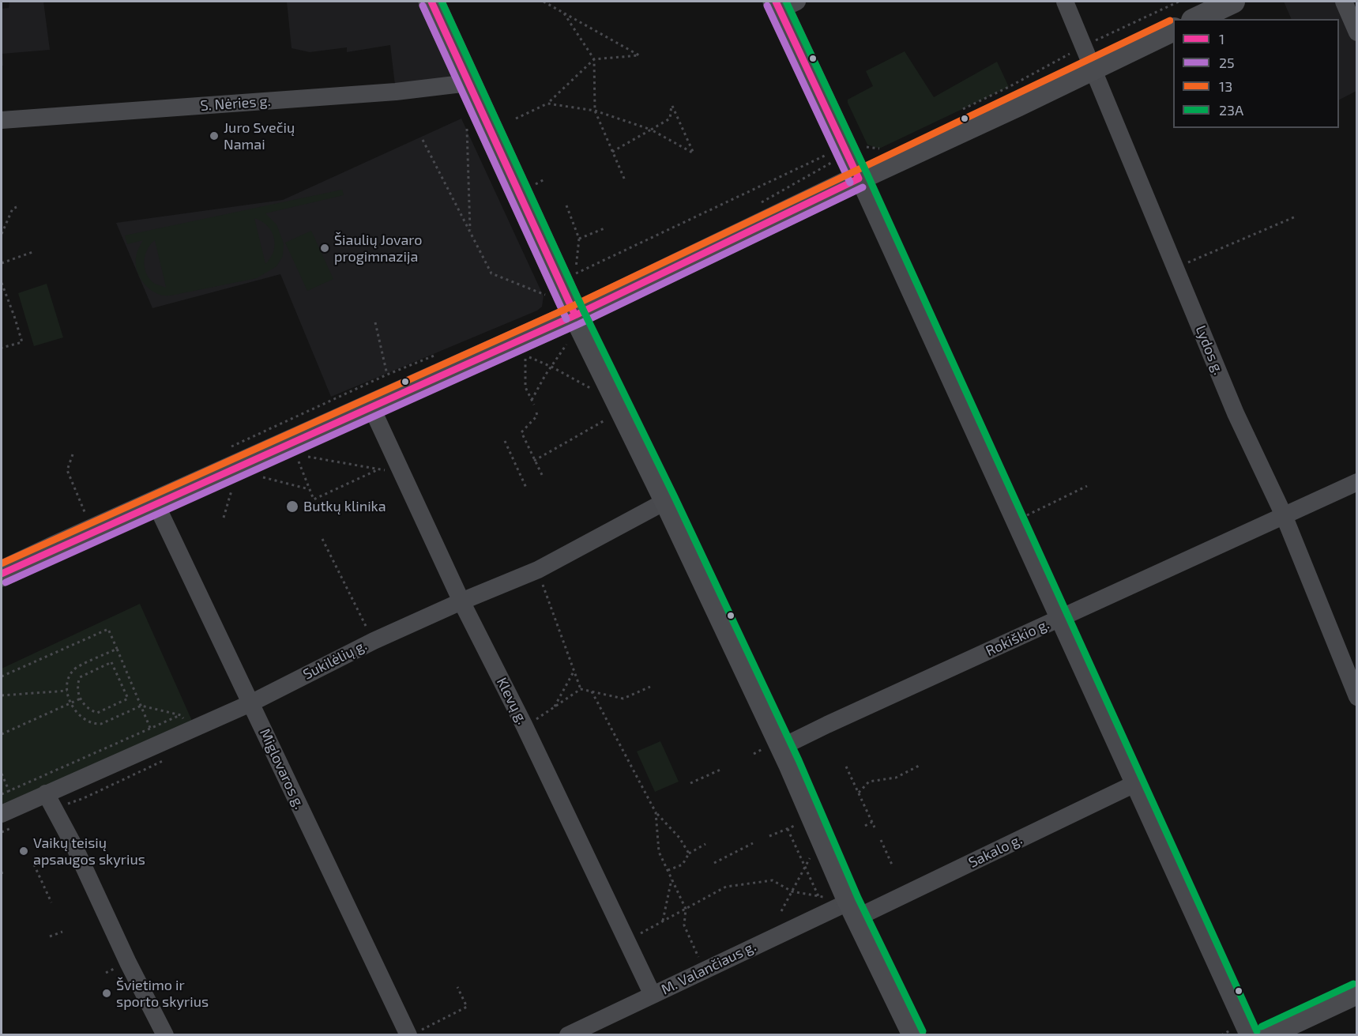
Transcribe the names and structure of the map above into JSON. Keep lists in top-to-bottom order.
{
  "streets": {
    "street": [
      "S. Nėries g.",
      "Lydos g.",
      "Rokiškio g.",
      "Sukilėlių g.",
      "Klevų g.",
      "Miglovaros g.",
      "Sakalo g.",
      "M. Valančiaus g."
    ]
  },
  "crossings": [
    ["Lydos g.", "Rokiškio g."],
    ["Sukilėlių g.", "Klevų g."],
    ["Sukilėlių g.", "Miglovaros g."],
    ["Klevų g.", "M. Valančiaus g."],
    ["Sakalo g.", "M. Valančiaus g."]
  ],
  "places": [
    "Juro Svečių Namai",
    "Šiaulių Jovaro progimnazija",
    "Butkų klinika",
    "Vaikų teisių apsaugos skyrius",
    "Švietimo ir sporto skyrius"
  ],
  "lines": [
    "transit line 1",
    "transit line 23A",
    "transit line 25",
    "transit line 13"
  ],
  "legend": [
    "1",
    "25",
    "13",
    "23A"
  ]
}
